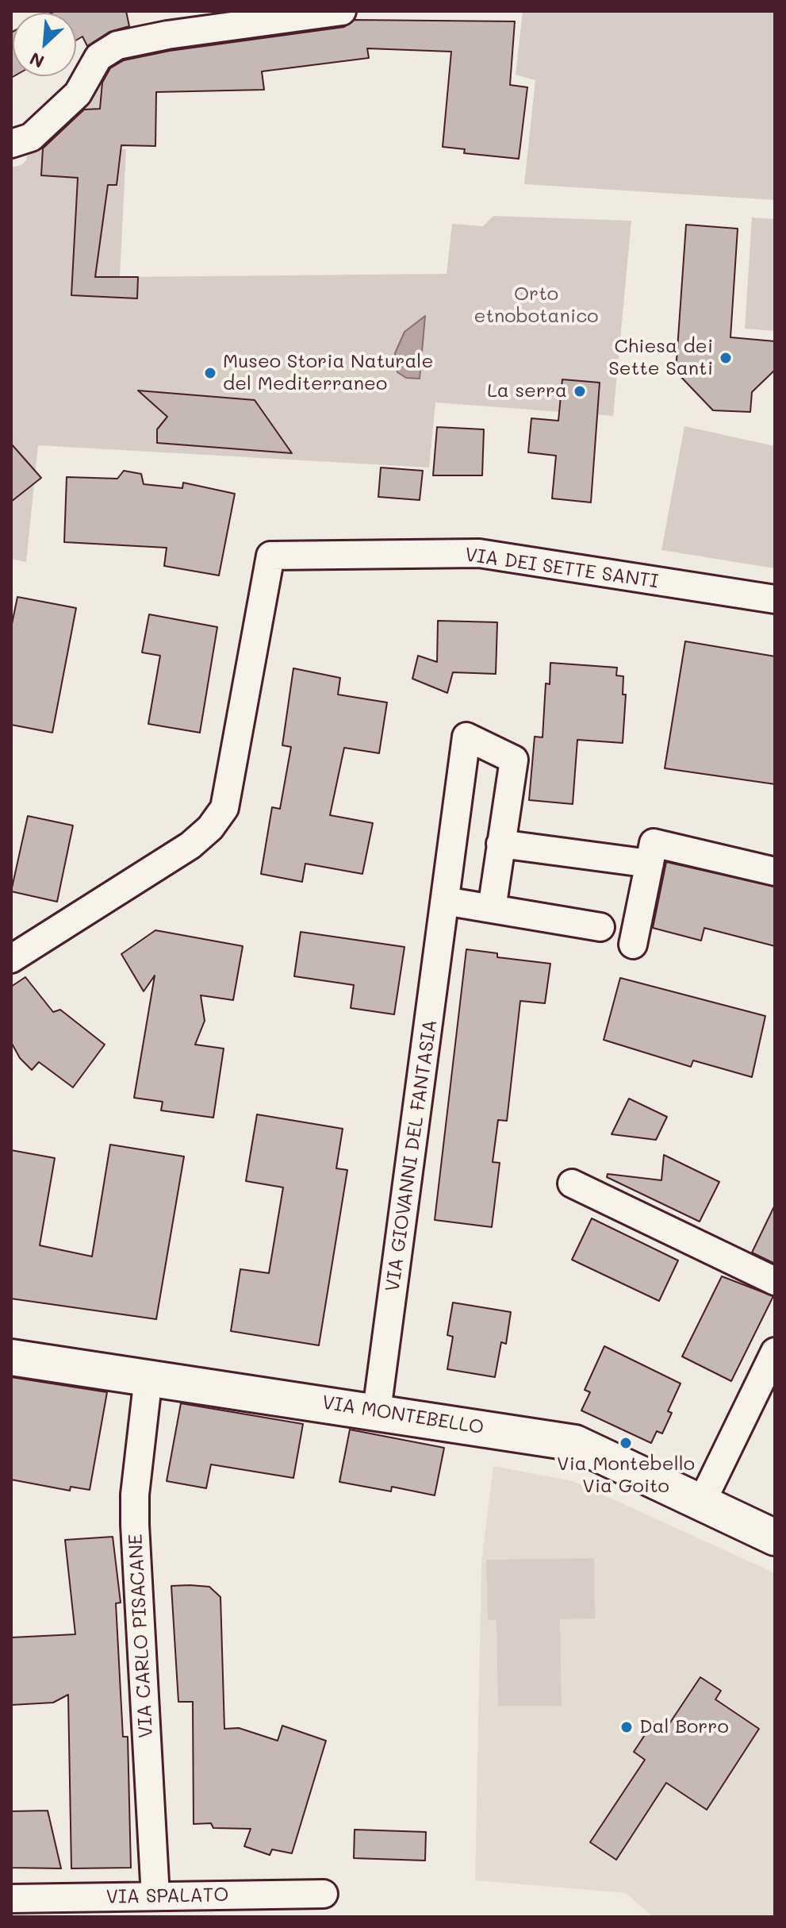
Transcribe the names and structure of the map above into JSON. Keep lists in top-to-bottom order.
{
  "streets": {
    "street": [
      "VIA DEI SETTE SANTI",
      "VIA GIOVANNI DEL FANTASIA",
      "VIA MONTEBELLO",
      "VIA CARLO PISACANE",
      "VIA SPALATO"
    ]
  },
  "crossings": [
    ["VIA GIOVANNI DEL FANTASIA", "VIA MONTEBELLO"],
    ["VIA MONTEBELLO", "VIA CARLO PISACANE"],
    ["VIA CARLO PISACANE", "VIA SPALATO"]
  ],
  "parks": ["Orto etnobotanico"],
  "places": [
    "Chiesa dei Sette Santi",
    "Museo Storia Naturale del Mediterraneo",
    "La serra",
    "Via Montebello Via Goito",
    "Dal Borro"
  ],
  "north": "bottom left"
}
